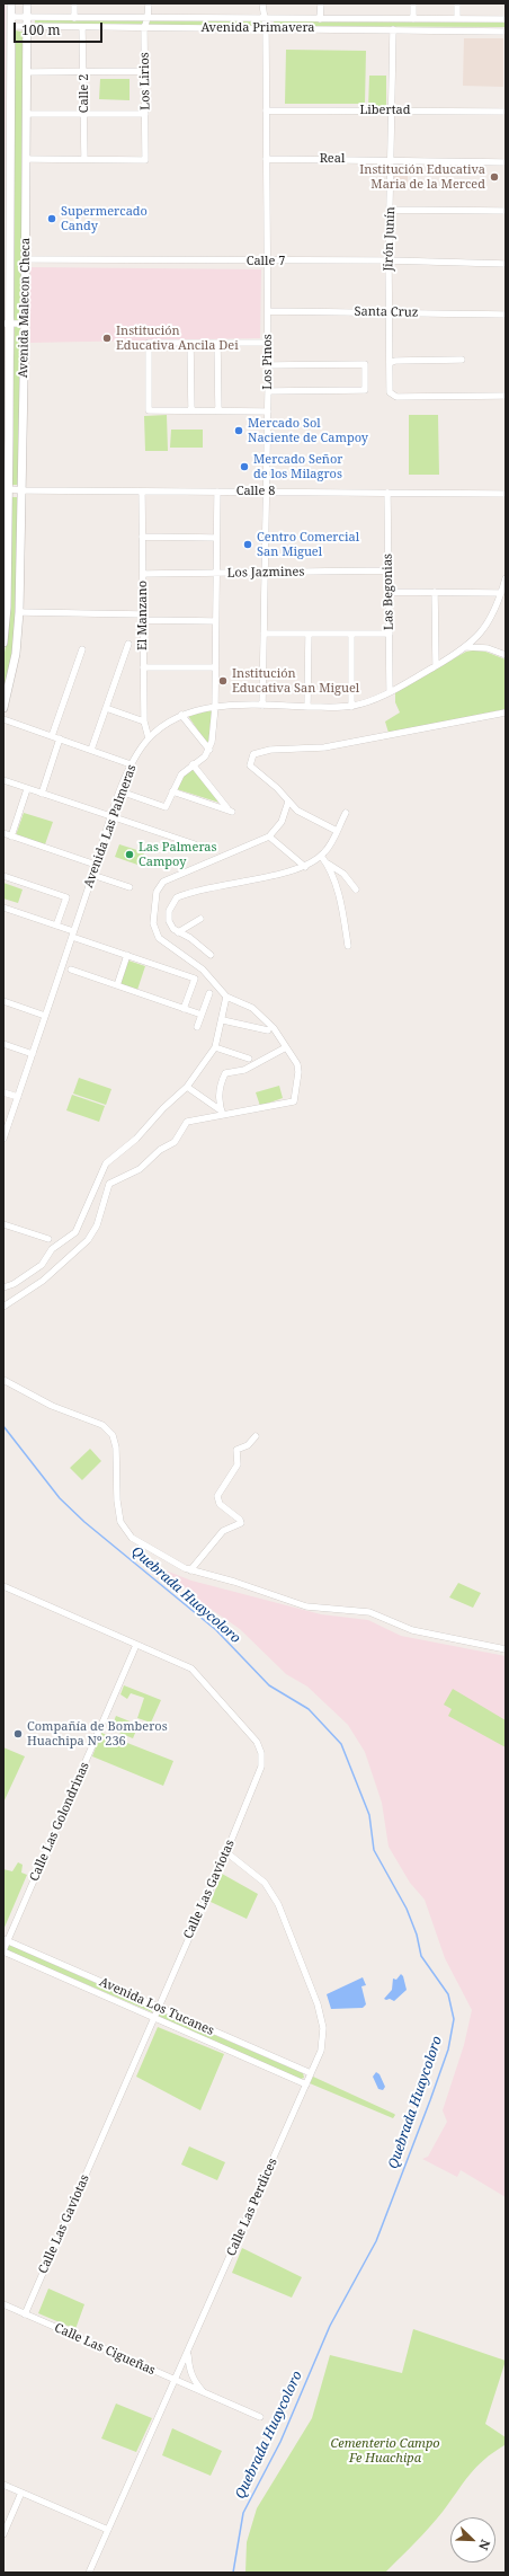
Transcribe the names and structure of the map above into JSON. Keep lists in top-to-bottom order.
{
  "streets": {
    "main road": ["Avenida Malecon Checa"],
    "street": [
      "Avenida Primavera",
      "Los Lirios",
      "Calle 2",
      "Libertad",
      "Real",
      "Jirón Junín",
      "Calle 7",
      "Santa Cruz",
      "Los Pinos",
      "Calle 8",
      "Los Jazmines",
      "Las Begonias",
      "El Manzano",
      "Avenida Las Palmeras",
      "Calle Las Golondrinas",
      "Calle Las Gaviotas",
      "Avenida Los Tucanes",
      "Calle Las Perdices",
      "Calle Las Cigueñas"
    ]
  },
  "crossings": [
    ["Avenida Primavera", "Los Lirios"],
    ["Avenida Primavera", "Calle 2"],
    ["Avenida Primavera", "Jirón Junín"],
    ["Avenida Primavera", "Avenida Malecon Checa"],
    ["Avenida Primavera", "Los Pinos"],
    ["Los Lirios", "Calle 2"],
    ["Libertad", "Jirón Junín"],
    ["Libertad", "Los Pinos"],
    ["Real", "Jirón Junín"],
    ["Real", "Los Pinos"],
    ["Jirón Junín", "Calle 7"],
    ["Jirón Junín", "Santa Cruz"],
    ["Calle 7", "Avenida Malecon Checa"],
    ["Calle 7", "Los Pinos"],
    ["Avenida Malecon Checa", "Calle 8"],
    ["Santa Cruz", "Los Pinos"],
    ["Los Pinos", "Calle 8"],
    ["Los Pinos", "Los Jazmines"],
    ["Los Pinos", "Avenida Las Palmeras"],
    ["Calle 8", "Las Begonias"],
    ["Calle 8", "El Manzano"],
    ["Los Jazmines", "Las Begonias"],
    ["Los Jazmines", "El Manzano"],
    ["Las Begonias", "Avenida Las Palmeras"],
    ["El Manzano", "Avenida Las Palmeras"],
    ["Calle Las Golondrinas", "Calle Las Gaviotas"],
    ["Calle Las Golondrinas", "Avenida Los Tucanes"],
    ["Calle Las Gaviotas", "Avenida Los Tucanes"],
    ["Calle Las Gaviotas", "Calle Las Perdices"],
    ["Calle Las Gaviotas", "Calle Las Cigueñas"],
    ["Avenida Los Tucanes", "Calle Las Perdices"],
    ["Calle Las Perdices", "Calle Las Cigueñas"]
  ],
  "water": ["Quebrada Huaycoloro"],
  "parks": ["Cementerio Campo Fe Huachipa"],
  "places": [
    "Institución Educativa Maria de la Merced",
    "Supermercado Candy",
    "Institución Educativa Ancila Dei",
    "Mercado Sol Naciente de Campoy",
    "Mercado Señor de los Milagros",
    "Centro Comercial San Miguel",
    "Institución Educativa San Miguel",
    "Las Palmeras Campoy",
    "Compañía de Bomberos Huachipa Nº 236"
  ],
  "scale_bar": "100 m",
  "north": "bottom right"
}
